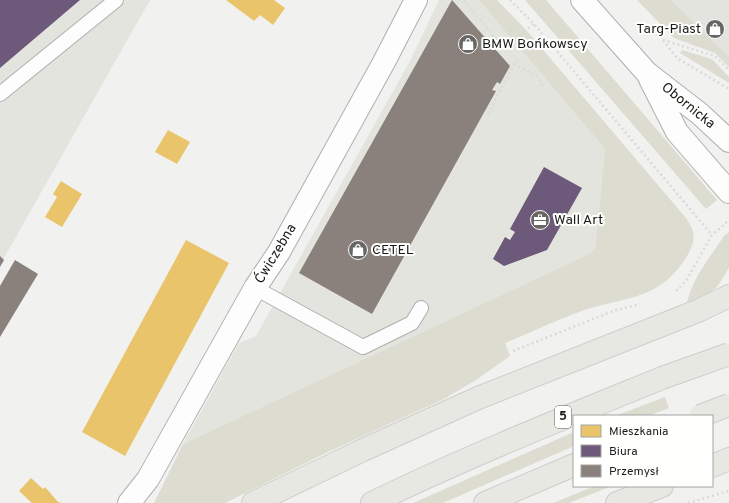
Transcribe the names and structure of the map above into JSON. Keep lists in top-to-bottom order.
{
  "streets": {
    "main road": ["5"],
    "street": ["Obornicka", "Ćwiczebna"]
  },
  "places": {
    "shop": ["Targ-Piast", "BMW Bońkowscy", "CETEL"],
    "office": ["Wall Art"]
  },
  "legend": ["Mieszkania", "Biura", "Przemysł"]
}
